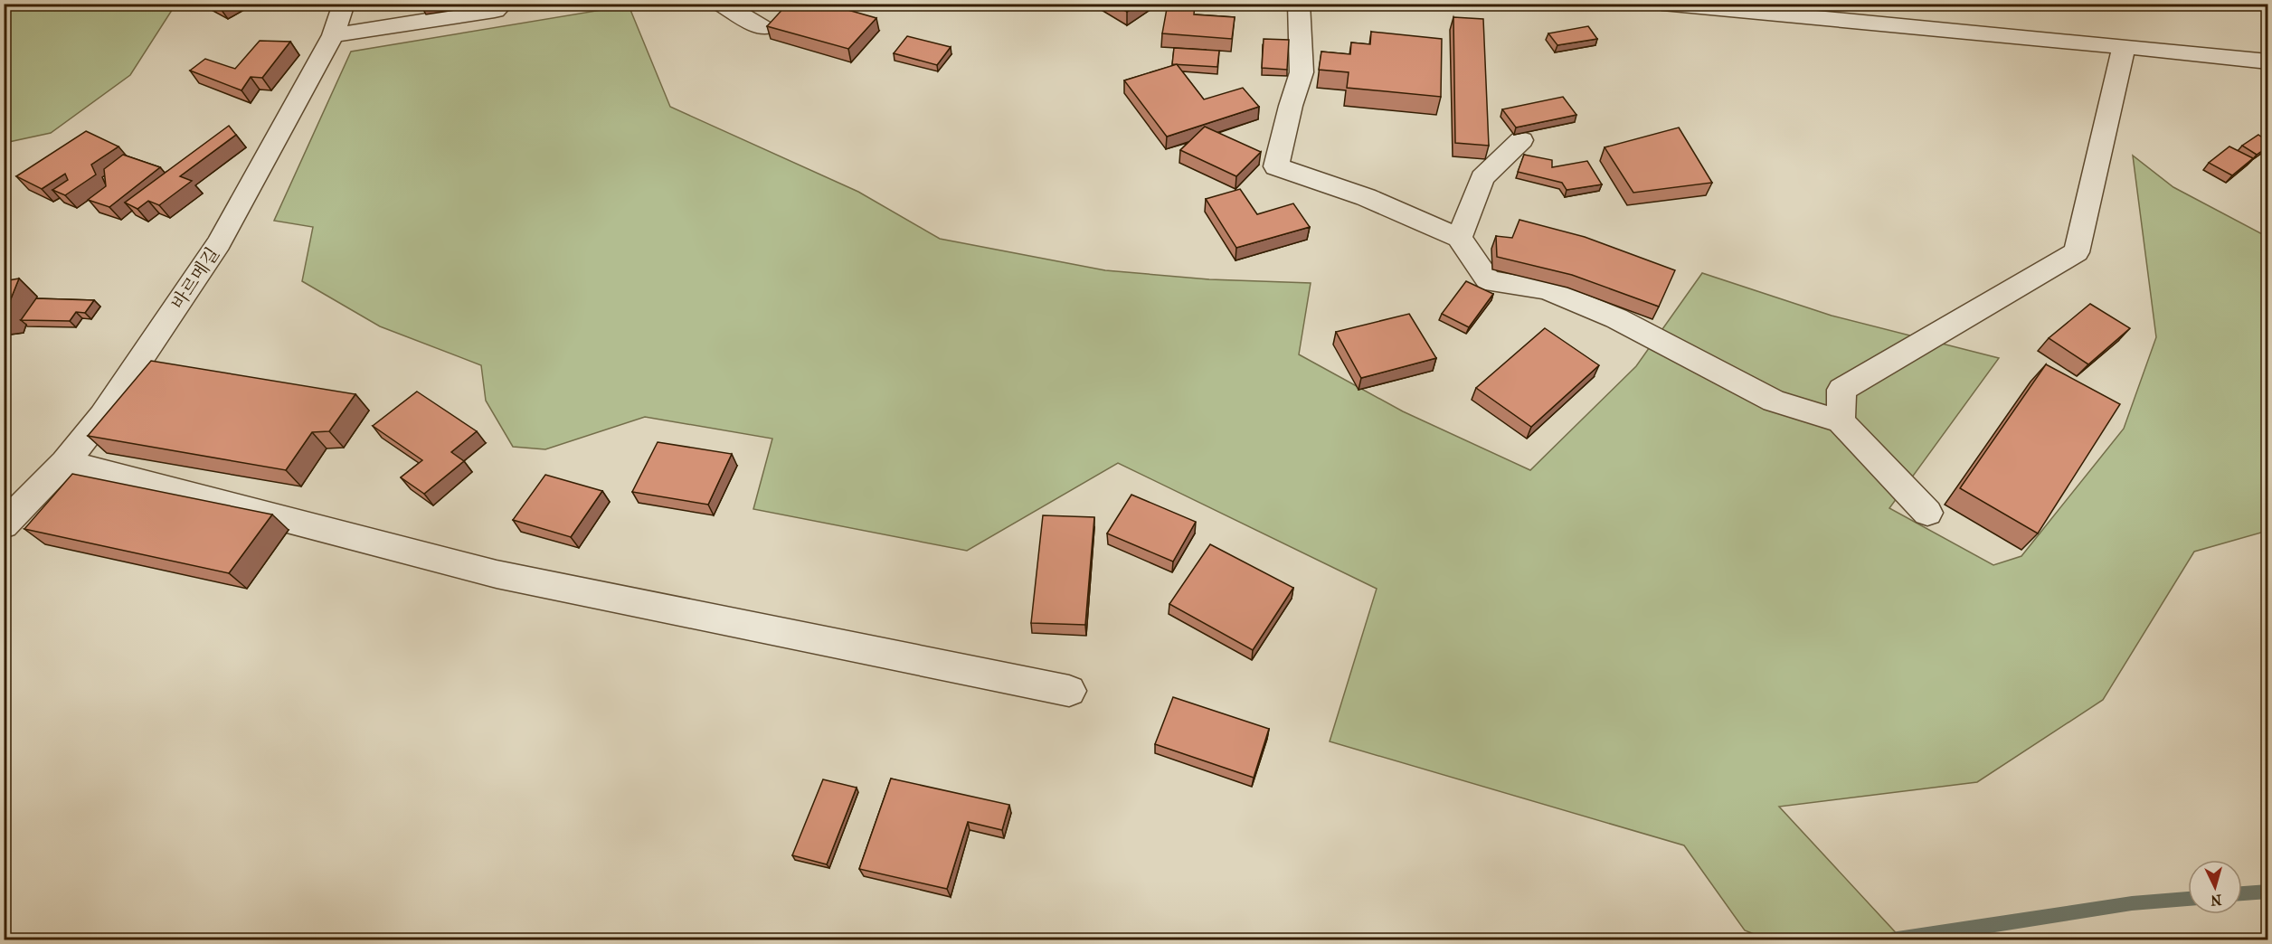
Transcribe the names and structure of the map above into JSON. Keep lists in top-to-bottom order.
{
  "streets": {
    "street": ["바르메길"]
  },
  "north": "bottom"
}
